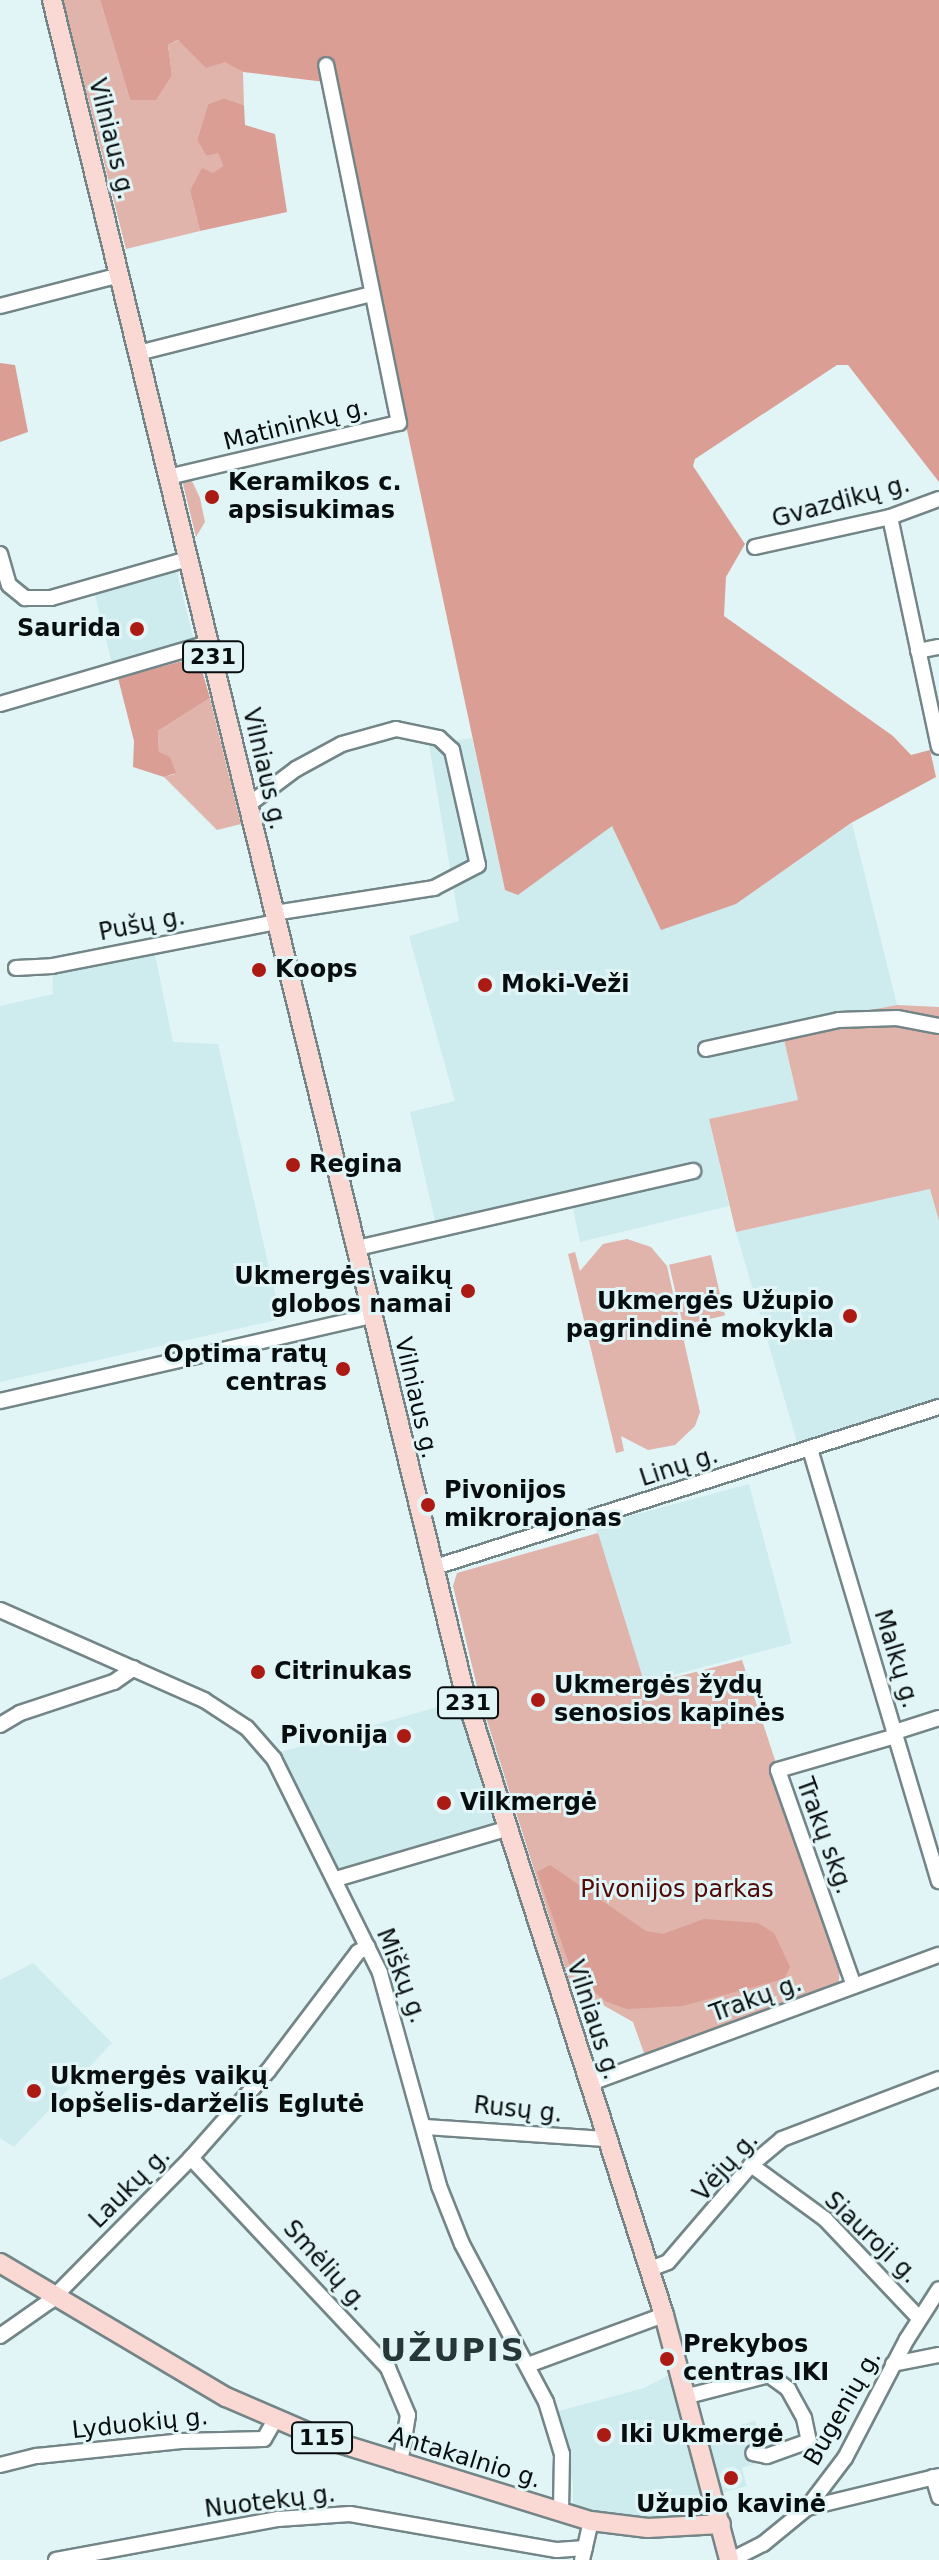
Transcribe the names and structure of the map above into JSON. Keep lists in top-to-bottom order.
{
  "streets": {
    "main road": [
      "Vilniaus g.",
      "231",
      "115",
      "Antakalnio g."
    ],
    "street": [
      "Matininkų g.",
      "Gvazdikų g.",
      "Pušų g.",
      "Linų g.",
      "Malkų g.",
      "Trakų skg.",
      "Miškų g.",
      "Trakų g.",
      "Rusų g.",
      "Vėjų g.",
      "Laukų g.",
      "Siauroji g.",
      "Smėlių g.",
      "Bugenių g.",
      "Lyduokių g.",
      "Nuotekų g."
    ]
  },
  "crossings": [
    ["Vilniaus g.", "Matininkų g."],
    ["Vilniaus g.", "Pušų g."],
    ["Vilniaus g.", "Linų g."],
    ["Vilniaus g.", "Trakų g."],
    ["Vilniaus g.", "Rusų g."],
    ["Vilniaus g.", "Vėjų g."],
    ["Vilniaus g.", "Bugenių g."],
    ["Vilniaus g.", "Antakalnio g."],
    ["Linų g.", "Malkų g."],
    ["Malkų g.", "Trakų skg."],
    ["Trakų skg.", "Trakų g."],
    ["Miškų g.", "Rusų g."],
    ["Miškų g.", "Laukų g."],
    ["Miškų g.", "Antakalnio g."],
    ["Vėjų g.", "Siauroji g."],
    ["Laukų g.", "Smėlių g."],
    ["Laukų g.", "Antakalnio g."],
    ["Siauroji g.", "Bugenių g."],
    ["Smėlių g.", "Antakalnio g."],
    ["Lyduokių g.", "Antakalnio g."]
  ],
  "districts": ["UŽUPIS"],
  "parks": ["Pivonijos parkas"],
  "places": [
    "Keramikos c. apsisukimas",
    "Saurida",
    "Koops",
    "Moki-Veži",
    "Regina",
    "Ukmergės vaikų globos namai",
    "Ukmergės Užupio pagrindinė mokykla",
    "Optima ratų centras",
    "Pivonijos mikrorajonas",
    "Citrinukas",
    "Ukmergės žydų senosios kapinės",
    "Pivonija",
    "Vilkmergė",
    "Ukmergės vaikų lopšelis-darželis Eglutė",
    "Prekybos centras IKI",
    "Iki Ukmergė",
    "Užupio kavinė"
  ]
}
